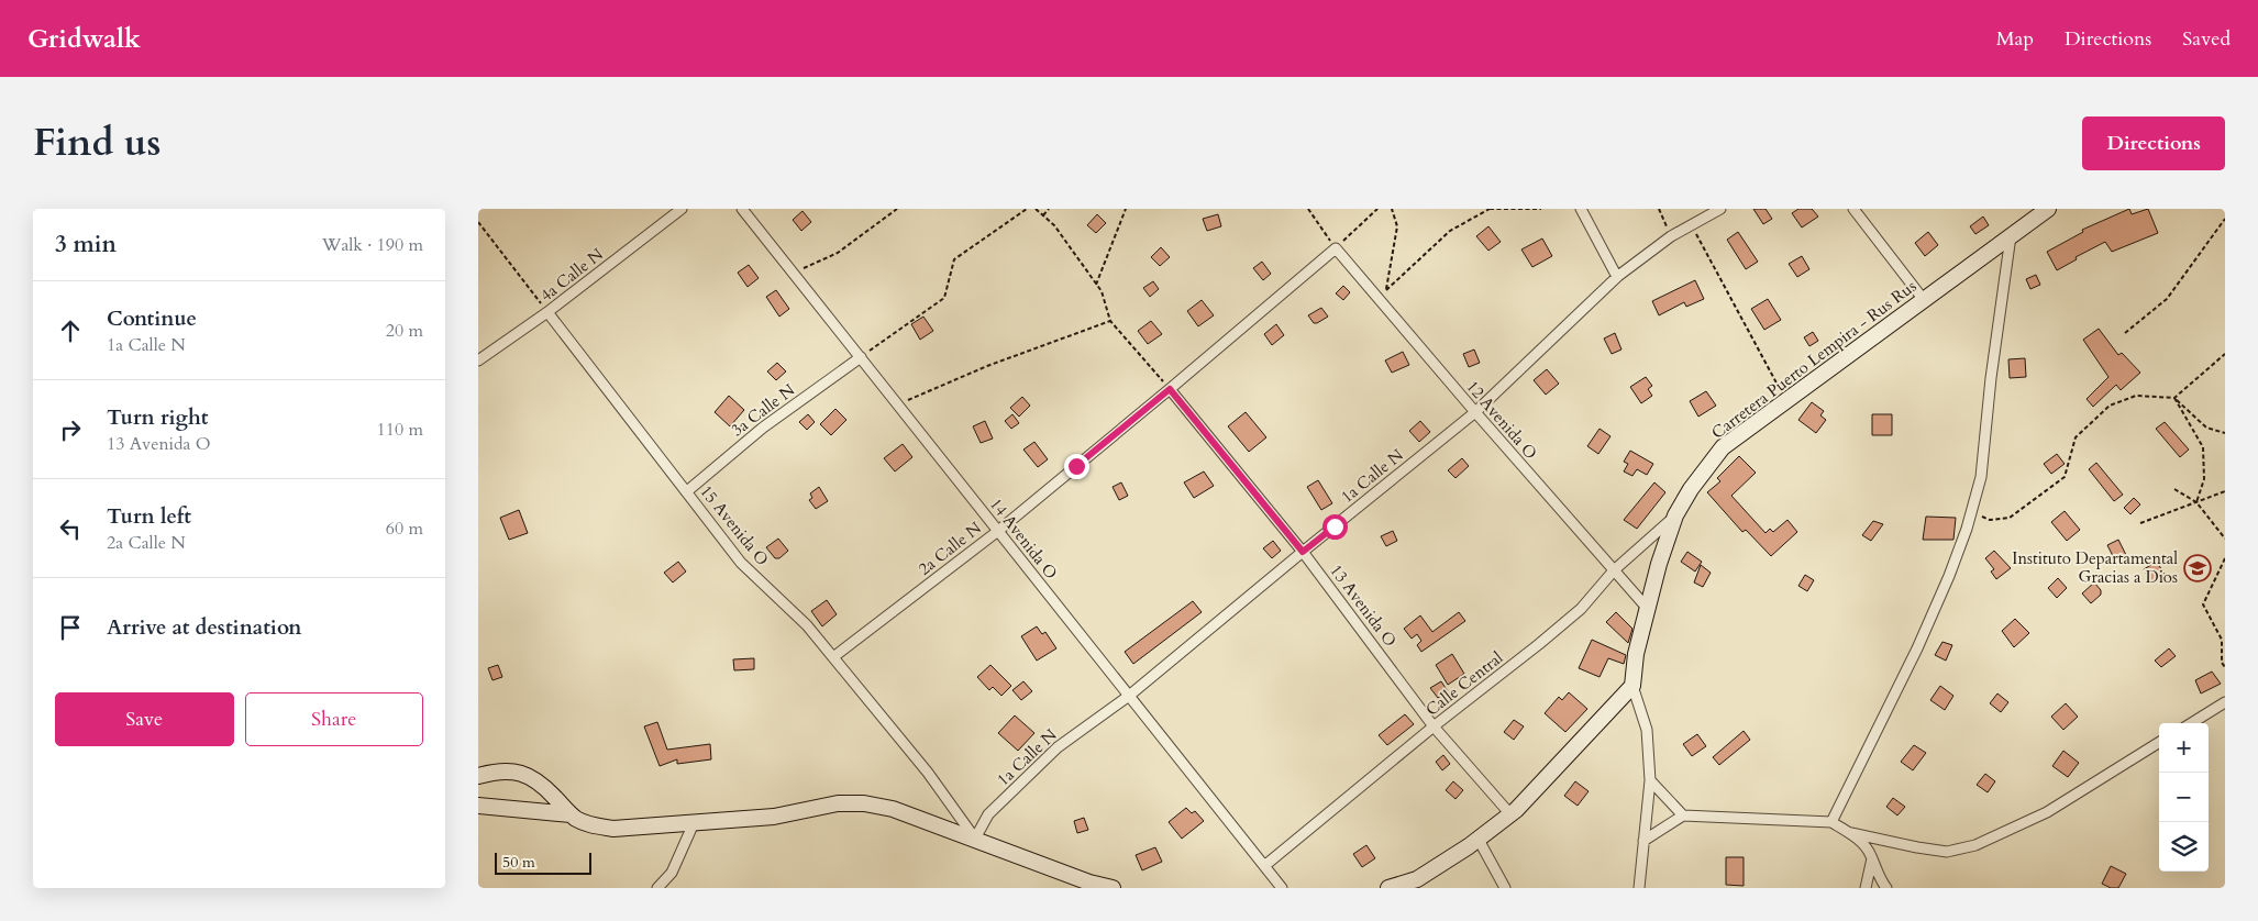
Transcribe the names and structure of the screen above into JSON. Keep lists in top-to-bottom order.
{
  "streets": {
    "street": [
      "4a Calle N",
      "Carretera Puerto Lempira - Rus Rus",
      "3a Calle N",
      "12 Avenida O",
      "1a Calle N",
      "15 Avenida O",
      "14 Avenida O",
      "2a Calle N",
      "13 Avenida O",
      "Calle Central"
    ]
  },
  "crossings": [
    ["4a Calle N", "15 Avenida O"],
    ["Carretera Puerto Lempira - Rus Rus", "12 Avenida O"],
    ["Carretera Puerto Lempira - Rus Rus", "Calle Central"],
    ["3a Calle N", "15 Avenida O"],
    ["3a Calle N", "14 Avenida O"],
    ["12 Avenida O", "1a Calle N"],
    ["12 Avenida O", "2a Calle N"],
    ["12 Avenida O", "Calle Central"],
    ["1a Calle N", "15 Avenida O"],
    ["1a Calle N", "14 Avenida O"],
    ["1a Calle N", "13 Avenida O"],
    ["15 Avenida O", "2a Calle N"],
    ["14 Avenida O", "2a Calle N"],
    ["14 Avenida O", "Calle Central"],
    ["2a Calle N", "13 Avenida O"],
    ["13 Avenida O", "Calle Central"]
  ],
  "places": {
    "school or university": ["Instituto Departamental Gracias a Dios"]
  },
  "scale_bar": "50 m",
  "page": {
    "header": "Gridwalk",
    "nav": ["Map", "Directions", "Saved"],
    "title": "Find us",
    "buttons": [
      "Directions",
      ["Save", "Share"]
    ],
    "heading": ["3 min", "Walk · 190 m"],
    "list": [
      ["Continue", "1a Calle N", "20 m"],
      ["Turn right", "13 Avenida O", "110 m"],
      ["Turn left", "2a Calle N", "60 m"],
      "Arrive at destination"
    ],
    "map_buttons": ["+", "−"],
    "scale": "50 m"
  }
}
